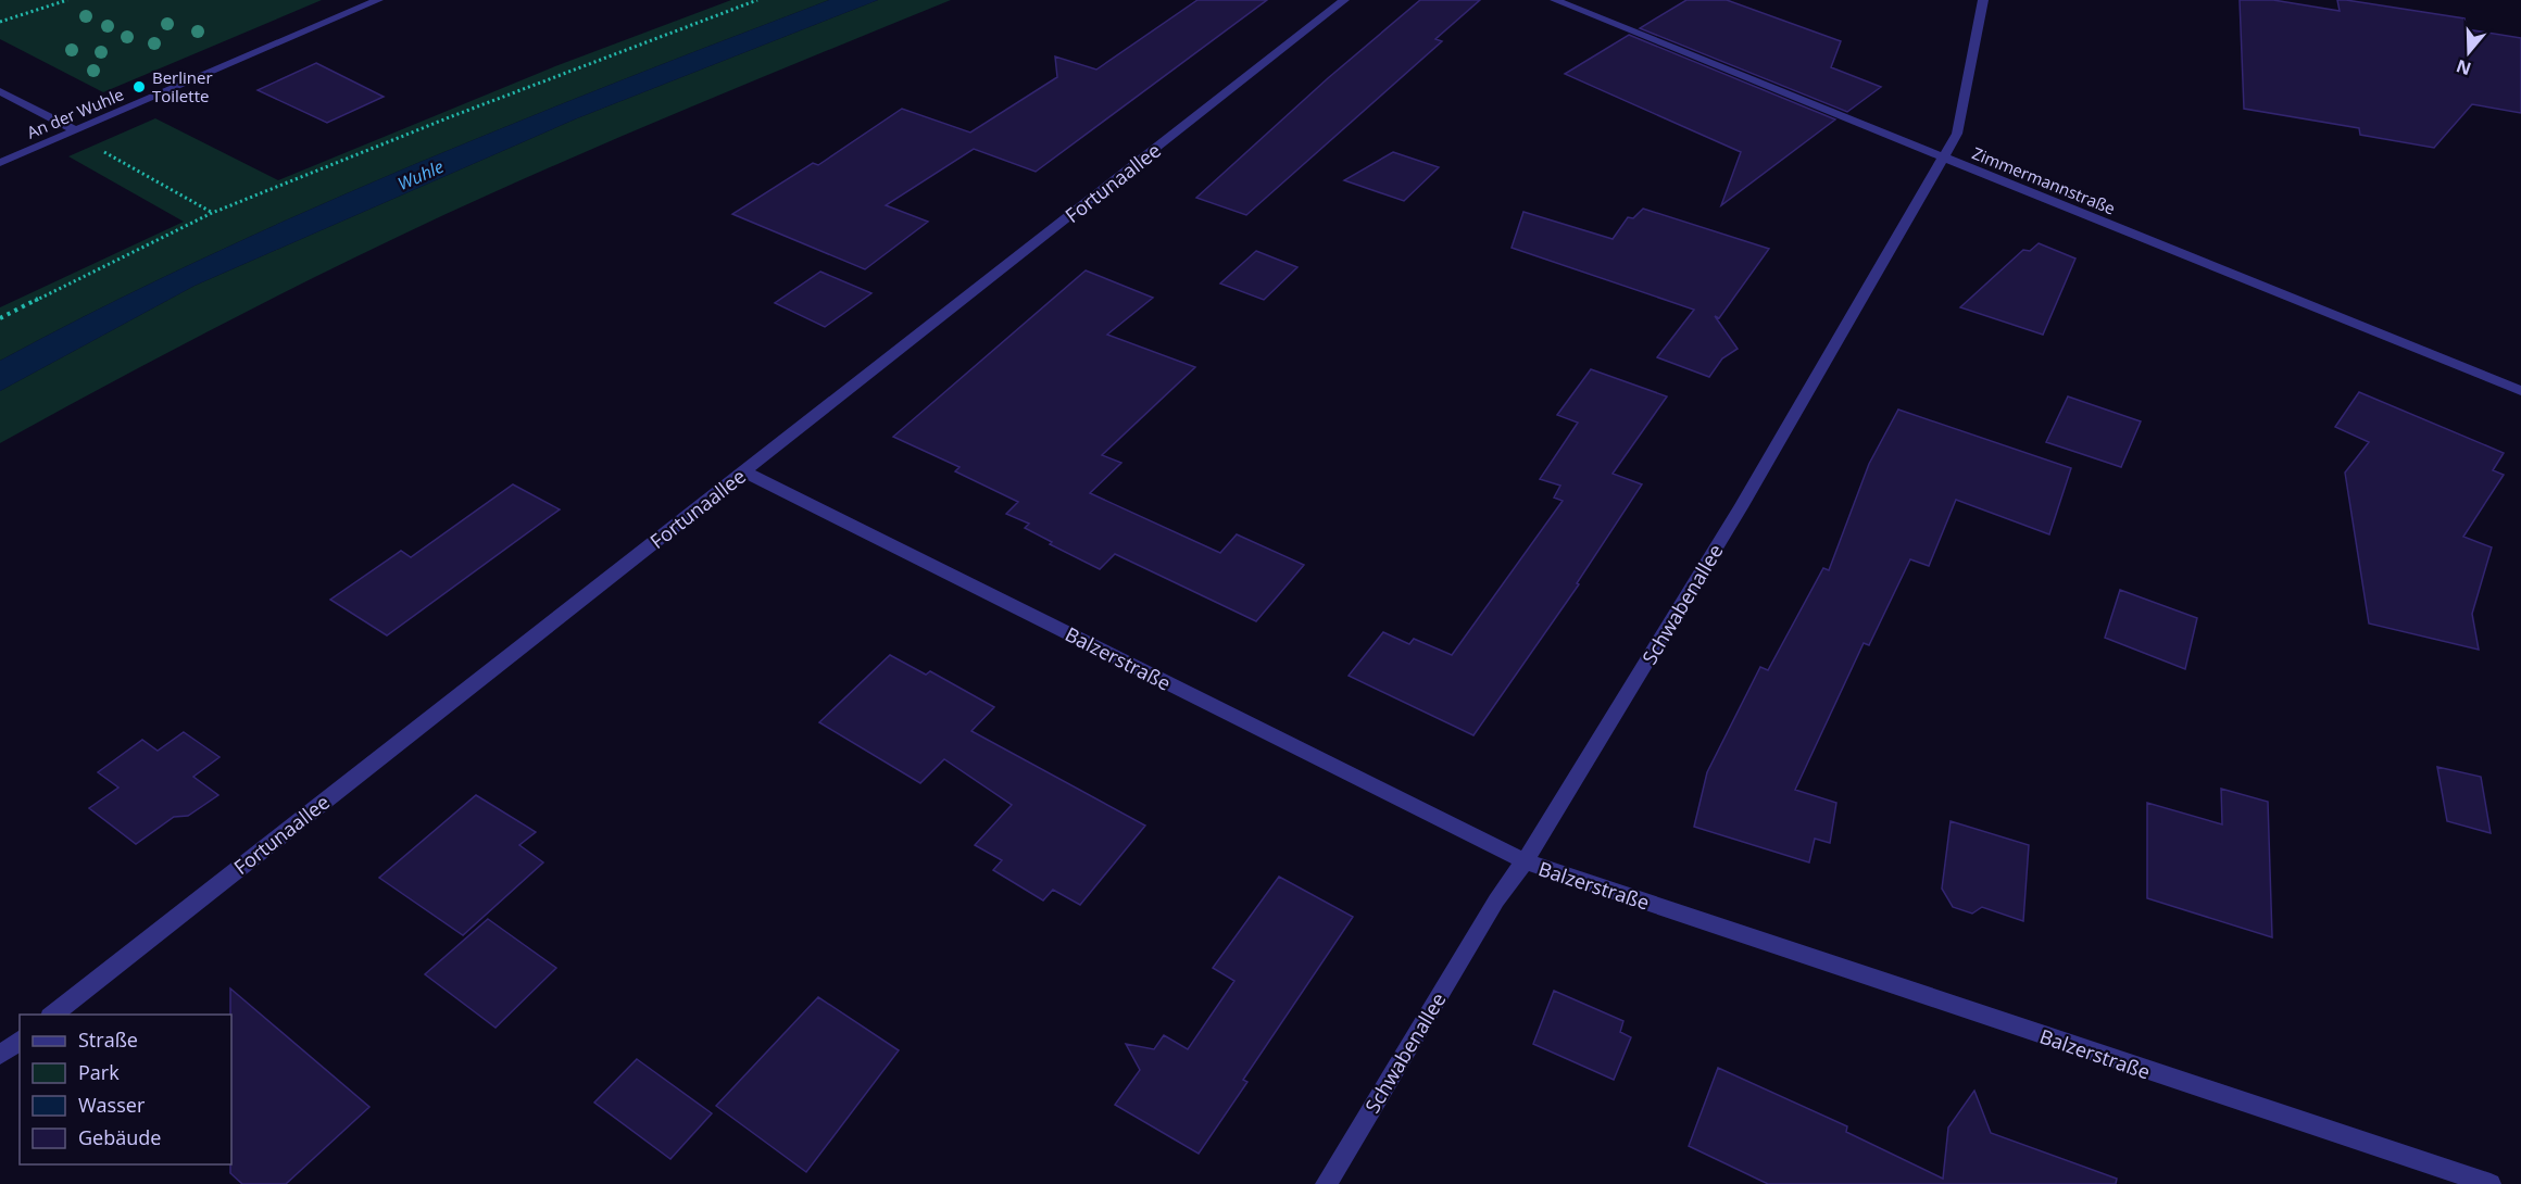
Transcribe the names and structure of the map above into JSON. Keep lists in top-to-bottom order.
{
  "streets": {
    "street": [
      "An der Wuhle",
      "Zimmermannstraße",
      "Fortunaallee",
      "Schwabenallee",
      "Balzerstraße"
    ]
  },
  "crossings": [
    ["Zimmermannstraße", "Schwabenallee"],
    ["Fortunaallee", "Balzerstraße"],
    ["Schwabenallee", "Balzerstraße"]
  ],
  "water": ["Wuhle"],
  "places": ["Berliner Toilette"],
  "legend": [
    "Straße",
    "Park",
    "Wasser",
    "Gebäude"
  ],
  "north": "bottom"
}
